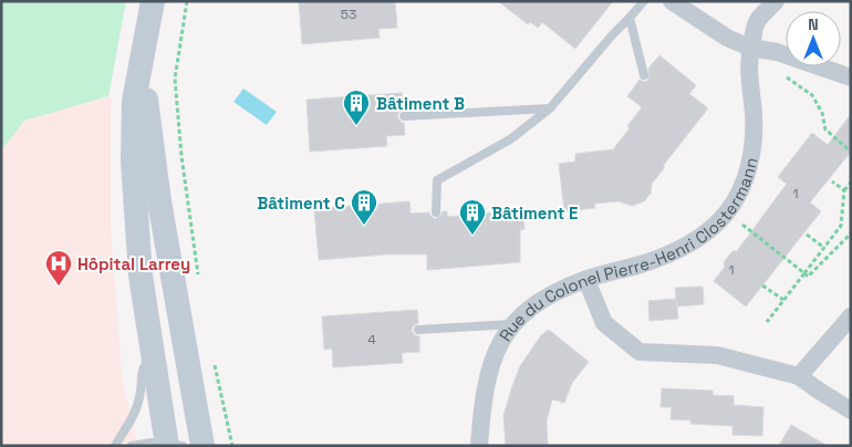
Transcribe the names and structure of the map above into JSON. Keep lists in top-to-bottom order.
{
  "streets": {
    "street": ["Rue du Colonel Pierre-Henri Clostermann"]
  },
  "places": {
    "building": ["Bâtiment B", "Bâtiment C", "Bâtiment E"],
    "hospital": ["Hôpital Larrey"]
  },
  "house_numbers": [
    "53",
    "1",
    "1",
    "4"
  ],
  "north": "top"
}
